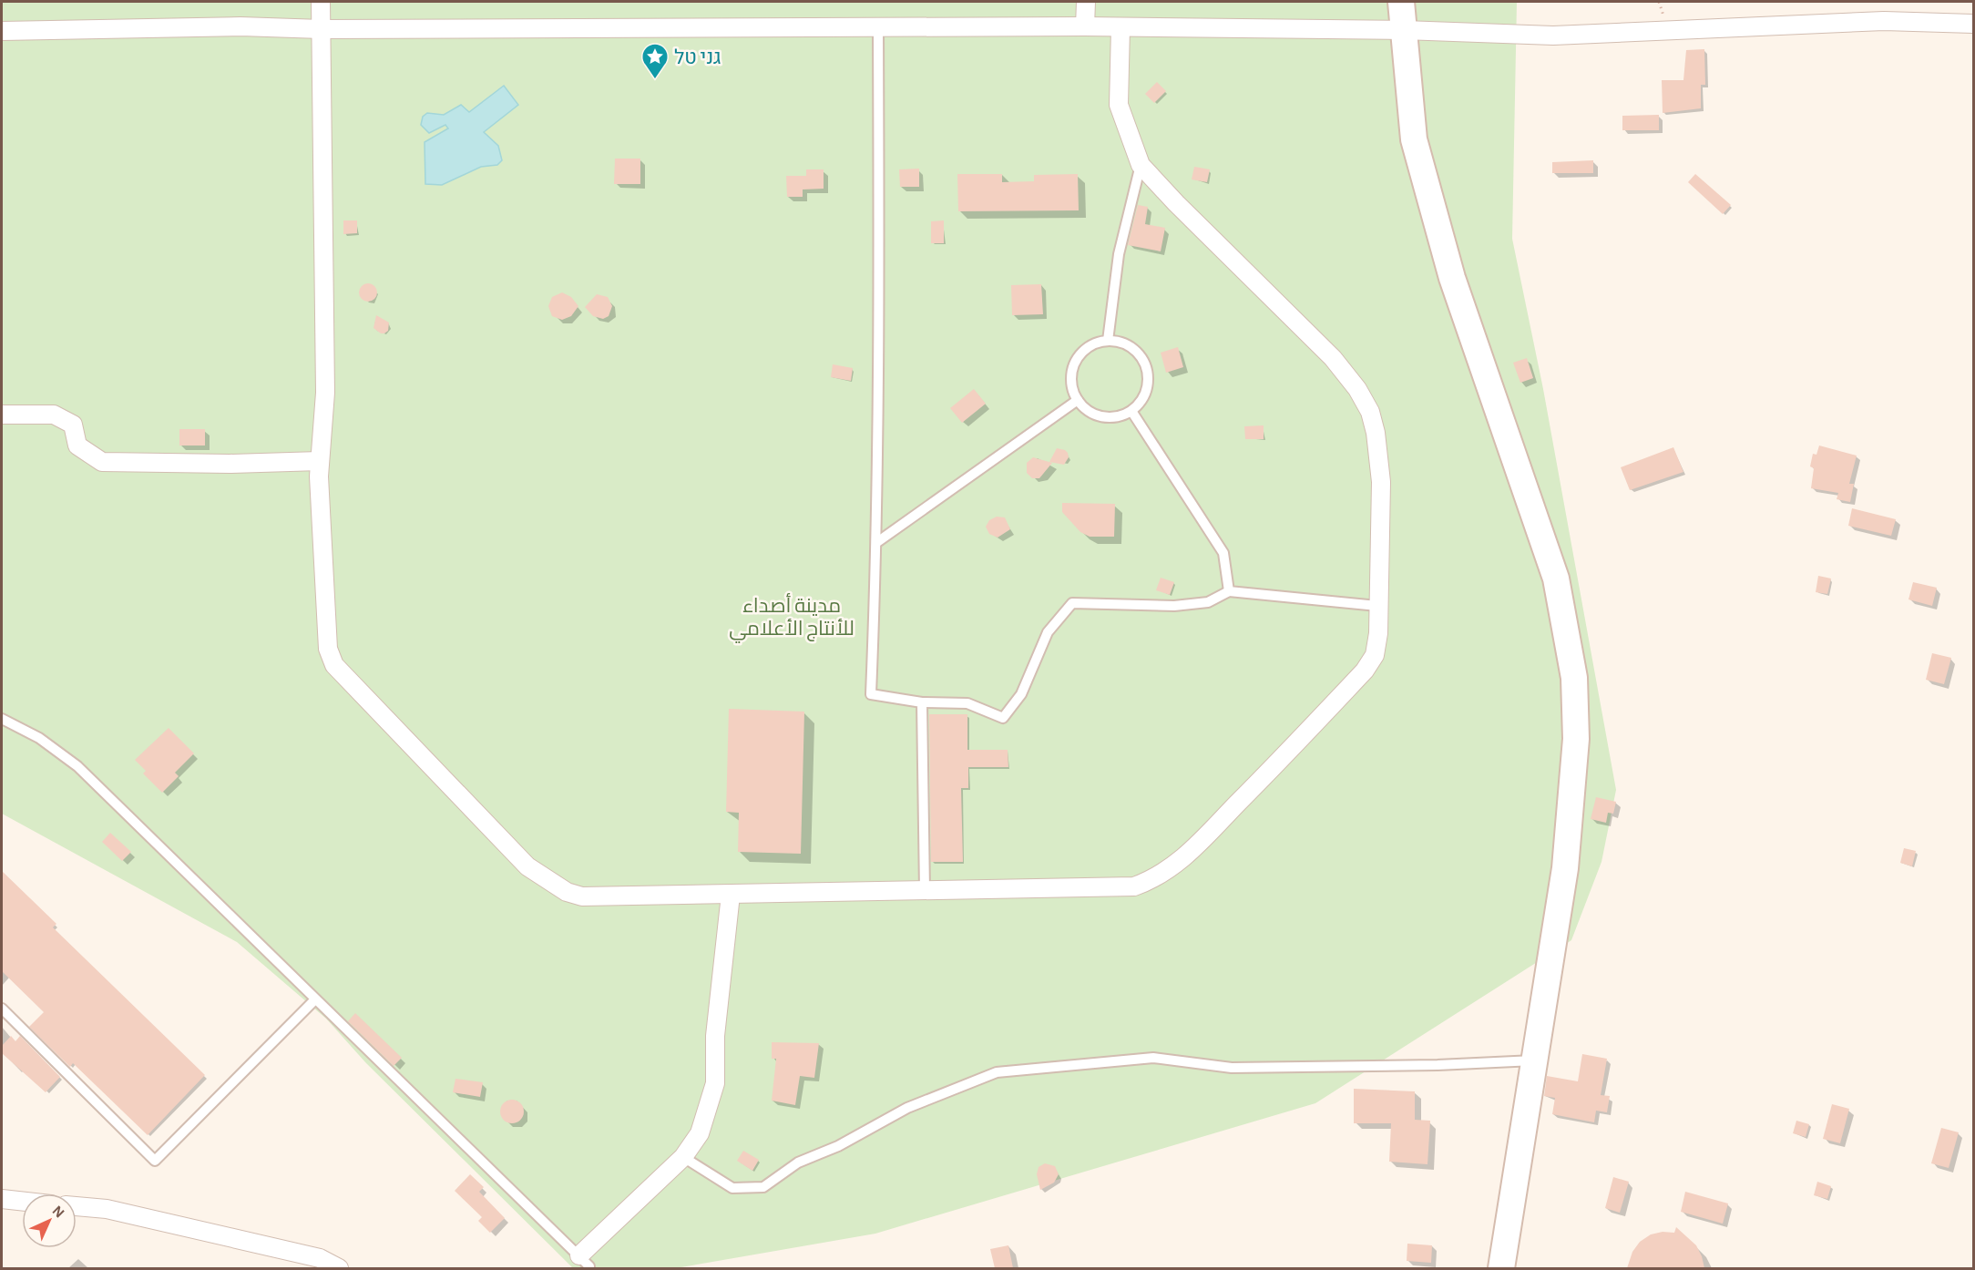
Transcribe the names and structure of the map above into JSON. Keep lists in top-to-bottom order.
{
  "parks": ["مدينة أصداء للأنتاج الأعلامي"],
  "places": {
    "place": ["גני טל"]
  },
  "north": "top right"
}
